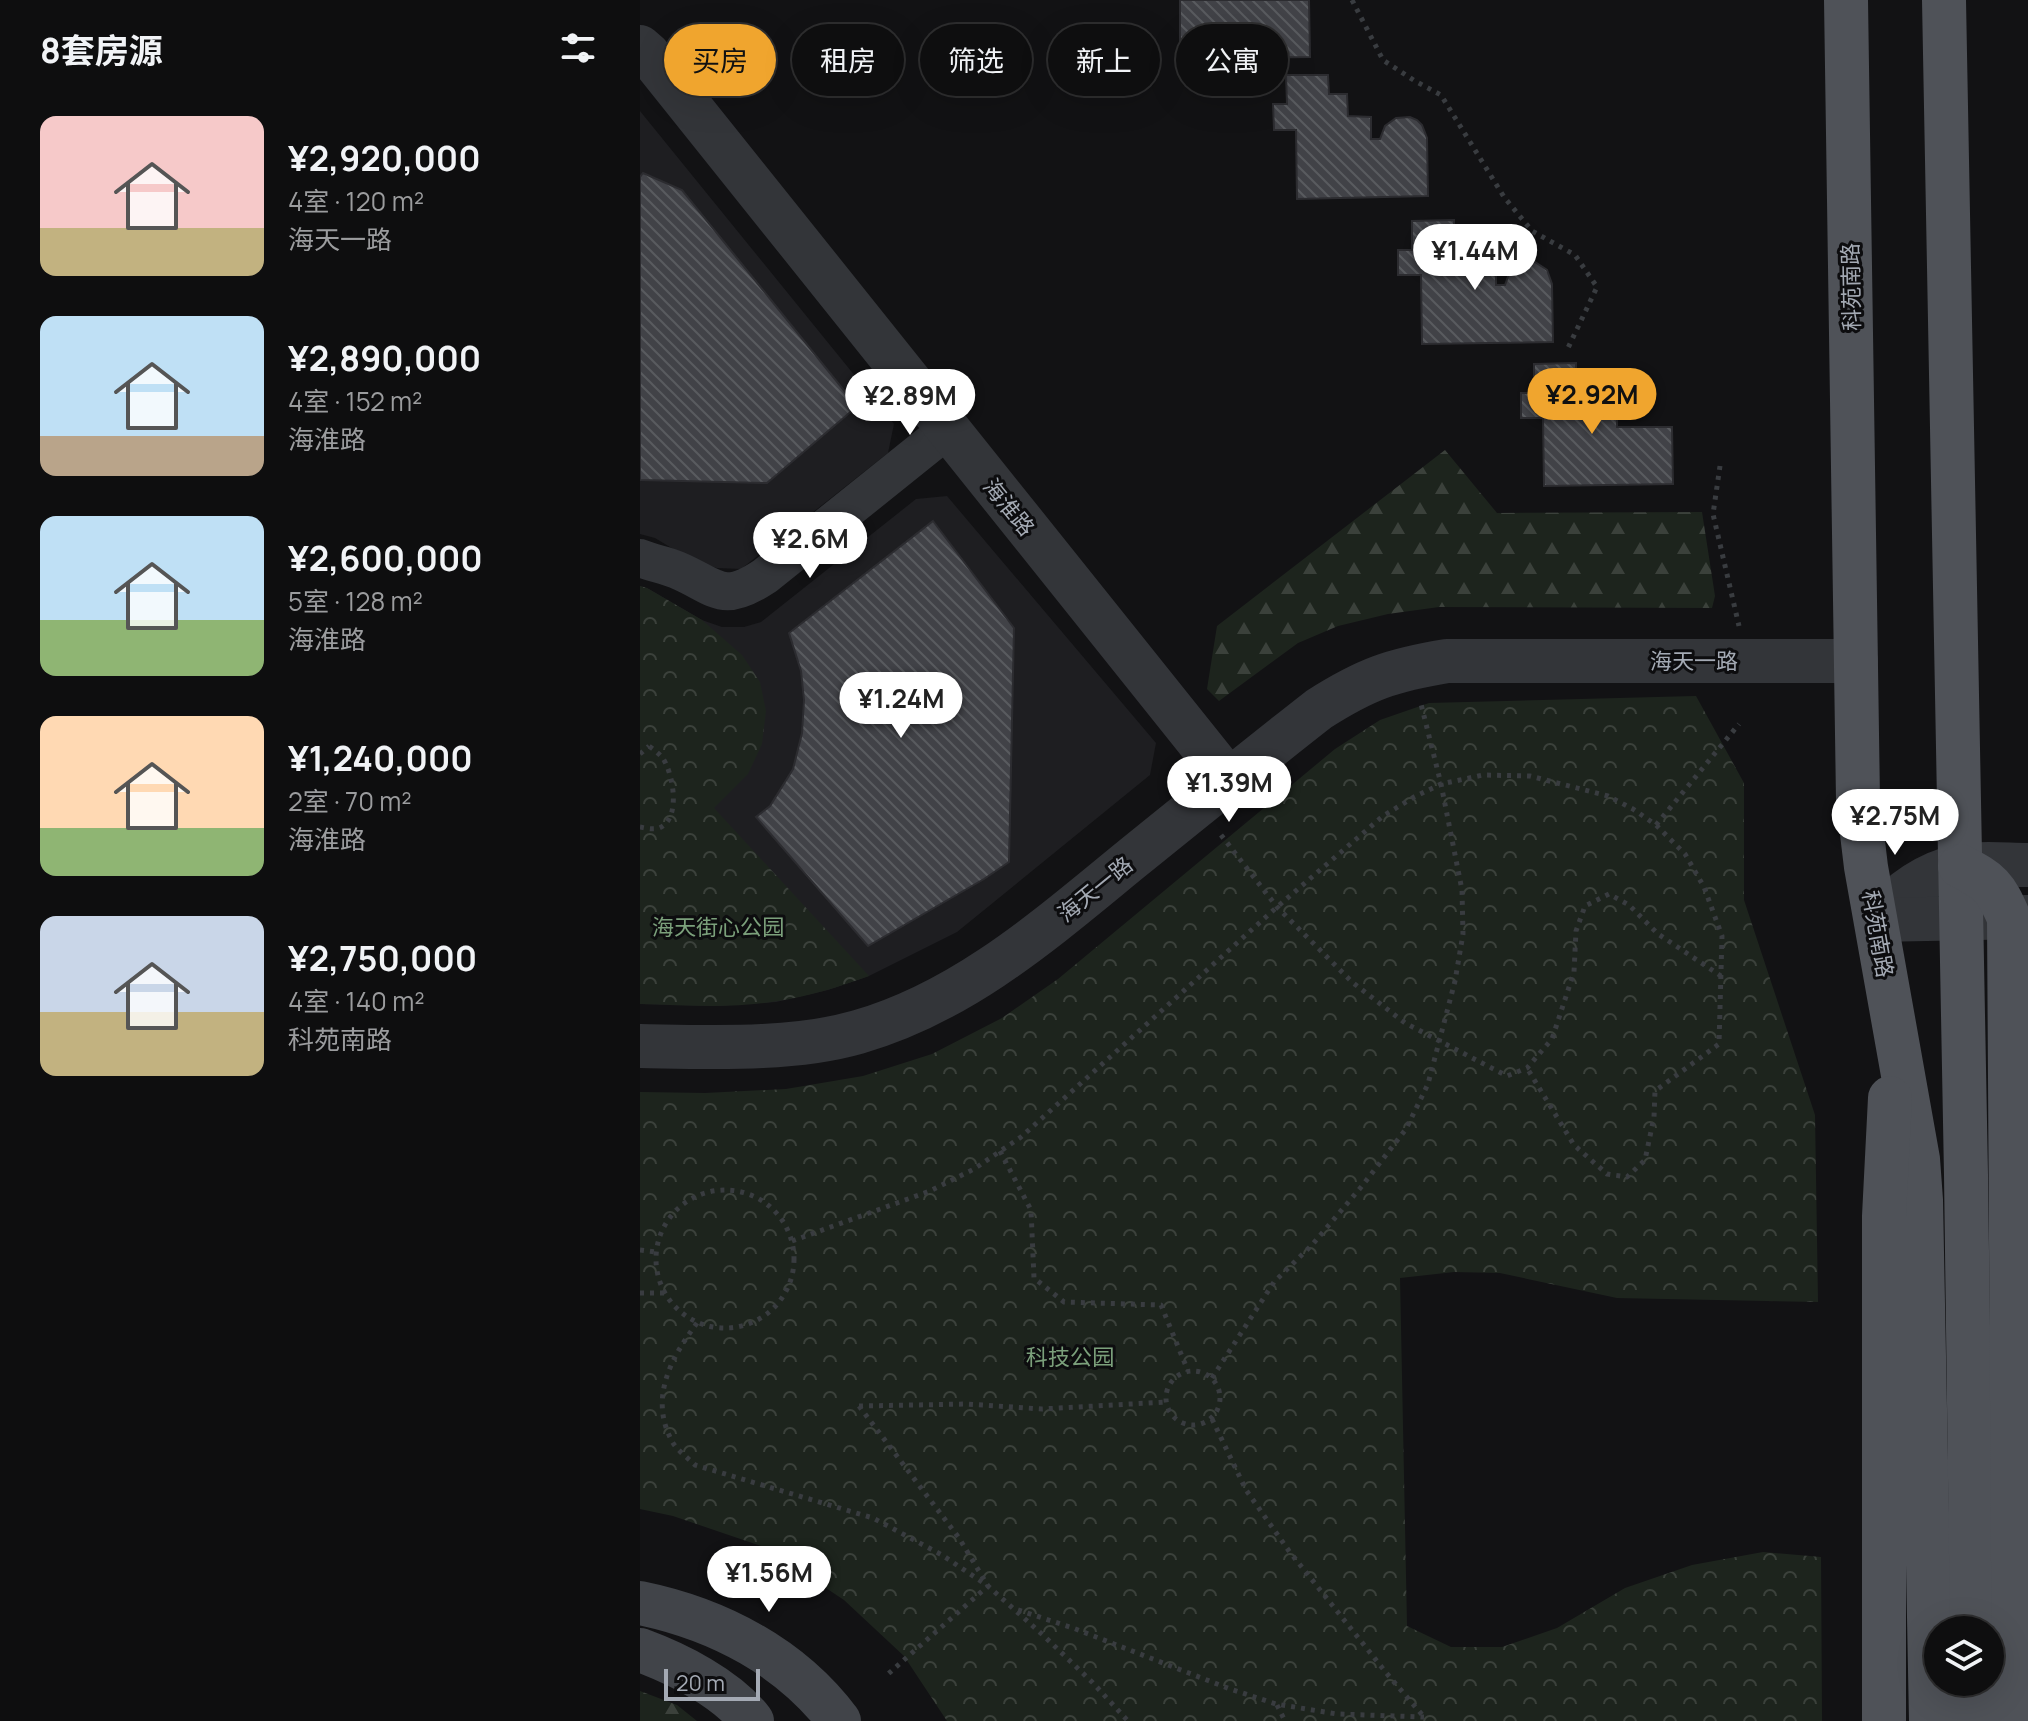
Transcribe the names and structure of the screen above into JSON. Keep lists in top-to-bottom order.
{
  "streets": {
    "main road": ["科苑南路"],
    "street": ["海淮路", "海天一路"]
  },
  "crossings": [
    ["科苑南路", "海天一路"],
    ["海淮路", "海天一路"]
  ],
  "parks": ["海天街心公园", "科技公园"],
  "scale_bar": "20 m",
  "page": {
    "heading": "8套房源",
    "chip": [
      "买房",
      "租房",
      "筛选",
      "新上",
      "公寓"
    ],
    "list": [
      {
        "name": "¥2,920,000",
        "note": "4室 · 120 m² · 海天一路"
      },
      {
        "name": "¥2,890,000",
        "note": "4室 · 152 m² · 海淮路"
      },
      {
        "name": "¥2,600,000",
        "note": "5室 · 128 m² · 海淮路"
      },
      {
        "name": "¥1,240,000",
        "note": "2室 · 70 m² · 海淮路"
      },
      {
        "name": "¥2,750,000",
        "note": "4室 · 140 m² · 科苑南路"
      }
    ],
    "price": [
      "¥1.44M",
      "¥2.92M",
      "¥2.89M",
      "¥2.6M",
      "¥1.24M",
      "¥1.39M",
      "¥2.75M",
      "¥1.56M"
    ],
    "scale": "20 m"
  }
}
